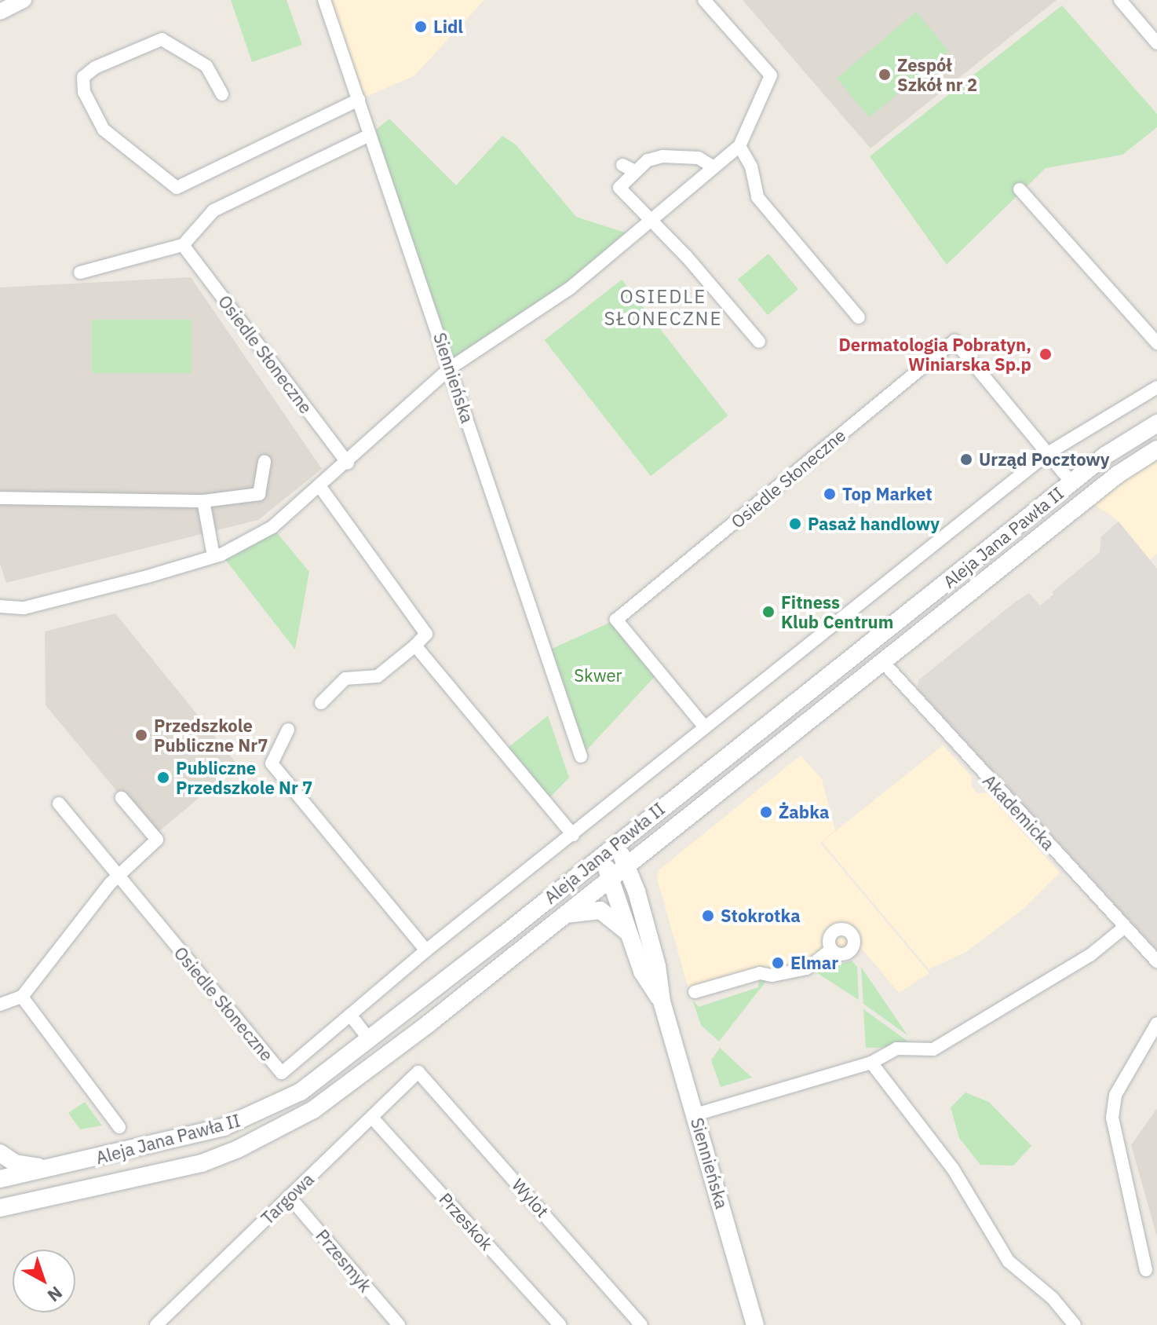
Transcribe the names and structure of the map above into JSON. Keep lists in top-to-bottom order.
{
  "streets": {
    "main road": ["Siennieńska", "Aleja Jana Pawła II"],
    "street": [
      "Osiedle Słoneczne",
      "Akademicka",
      "Wylot",
      "Targowa",
      "Przeskok",
      "Przesmyk"
    ]
  },
  "crossings": [
    ["Osiedle Słoneczne", "Aleja Jana Pawła II"],
    ["Siennieńska", "Aleja Jana Pawła II"],
    ["Aleja Jana Pawła II", "Akademicka"],
    ["Wylot", "Targowa"],
    ["Targowa", "Przeskok"],
    ["Targowa", "Przesmyk"]
  ],
  "districts": ["OSIEDLE SŁONECZNE"],
  "parks": ["Skwer"],
  "places": [
    "Lidl",
    "Zespół Szkół nr 2",
    "Dermatologia Pobratyn, Winiarska Sp.p",
    "Urząd Pocztowy",
    "Top Market",
    "Pasaż handlowy",
    "Fitness Klub Centrum",
    "Przedszkole Publiczne Nr7",
    "Publiczne Przedszkole Nr 7",
    "Żabka",
    "Stokrotka",
    "Elmar"
  ],
  "north": "bottom right"
}
